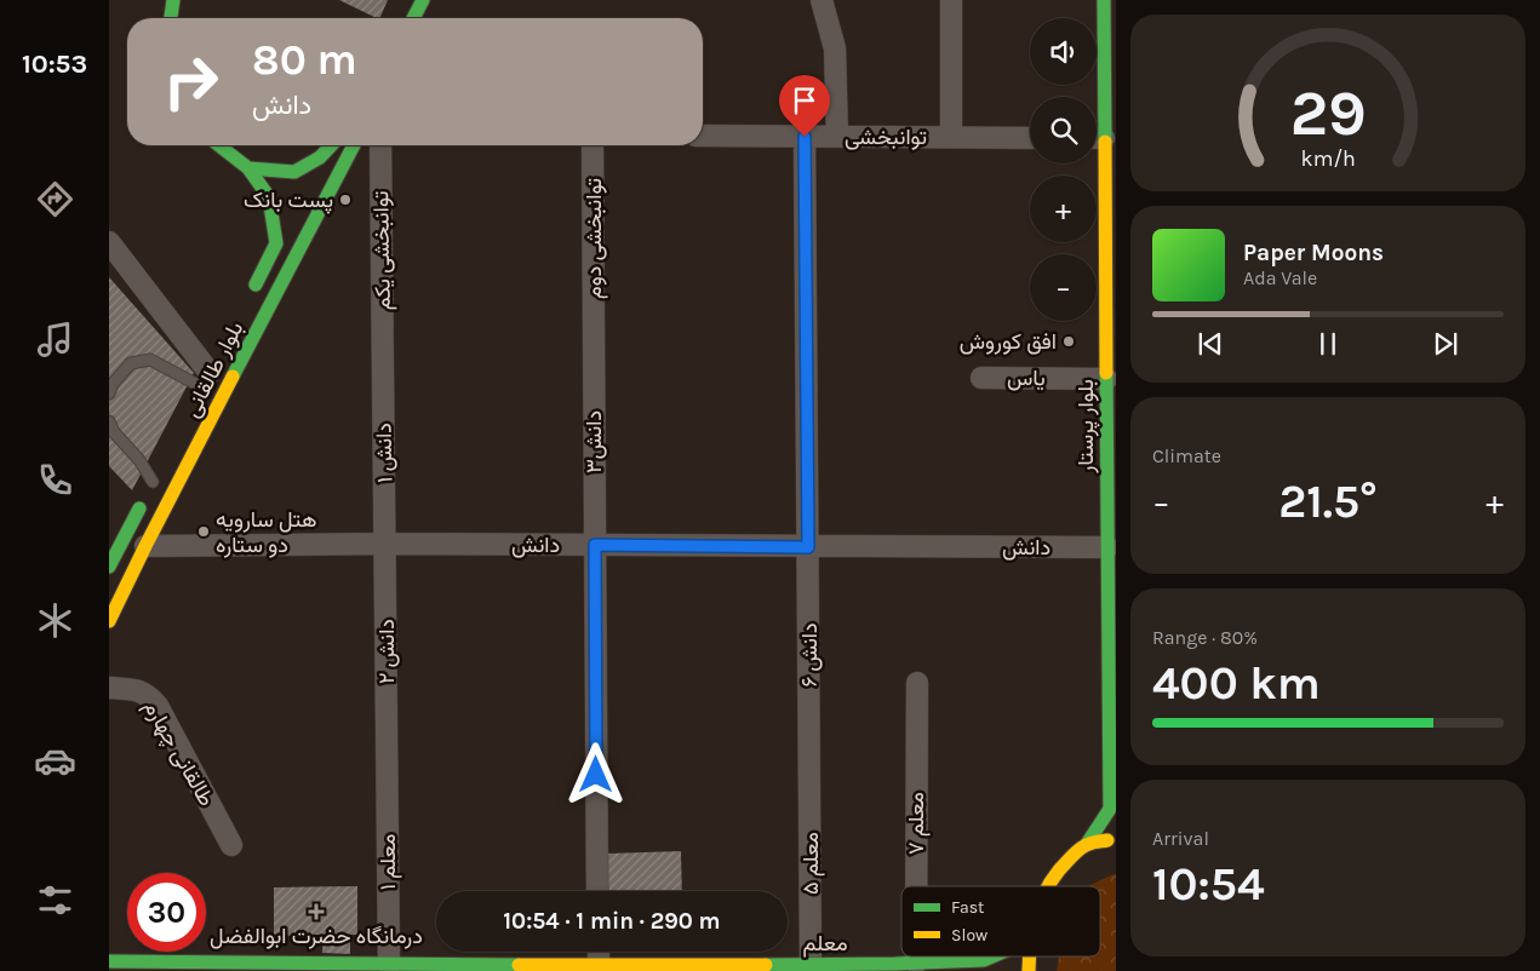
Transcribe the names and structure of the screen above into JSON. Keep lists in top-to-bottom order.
{
  "streets": {
    "main road": ["بلوار طالقانی", "بلوار پرستار", "معلم"],
    "street": [
      "توانبخشی",
      "توانبخشی دوم",
      "توانبخشی یکم",
      "یاس",
      "دانش٣",
      "دانش ١",
      "دانش",
      "دانش ٢",
      "دانش ۶",
      "طالقانی چهارم",
      "معلم ٧",
      "معلم ١",
      "معلم ۵"
    ]
  },
  "crossings": [
    ["توانبخشی", "دانش ۶"],
    ["توانبخشی دوم", "دانش٣"],
    ["توانبخشی یکم", "دانش ١"],
    ["بلوار طالقانی", "دانش"],
    ["یاس", "بلوار پرستار"],
    ["بلوار پرستار", "دانش"],
    ["دانش٣", "دانش"],
    ["دانش ١", "دانش"],
    ["دانش ١", "دانش ٢"],
    ["دانش", "دانش ٢"],
    ["دانش", "دانش ۶"],
    ["دانش ٢", "معلم ١"],
    ["دانش ۶", "معلم ۵"],
    ["معلم ٧", "معلم"],
    ["معلم ١", "معلم"],
    ["معلم ۵", "معلم"]
  ],
  "places": {
    "other": ["پست بانک", "افق کوروش", "هتل سارویه دو ستاره"],
    "health": ["درمانگاه حضرت ابوالفضل"]
  },
  "legend": ["Fast", "Slow"],
  "page": {
    "tabs": "10:53",
    "map_buttons": ["+", "−"],
    "turn": ["80 m", "دانش"],
    "song": ["Paper Moons", "Ada Vale"],
    "tile": [
      "Climate",
      ["Range · 80%", "400 km"],
      ["Arrival", "10:54"]
    ],
    "heat": ["−", "21.5°", "+"],
    "limit": "30",
    "trip": "10:54 · 1 min · 290 m",
    "gauge": ["29", "km/h"]
  }
}
